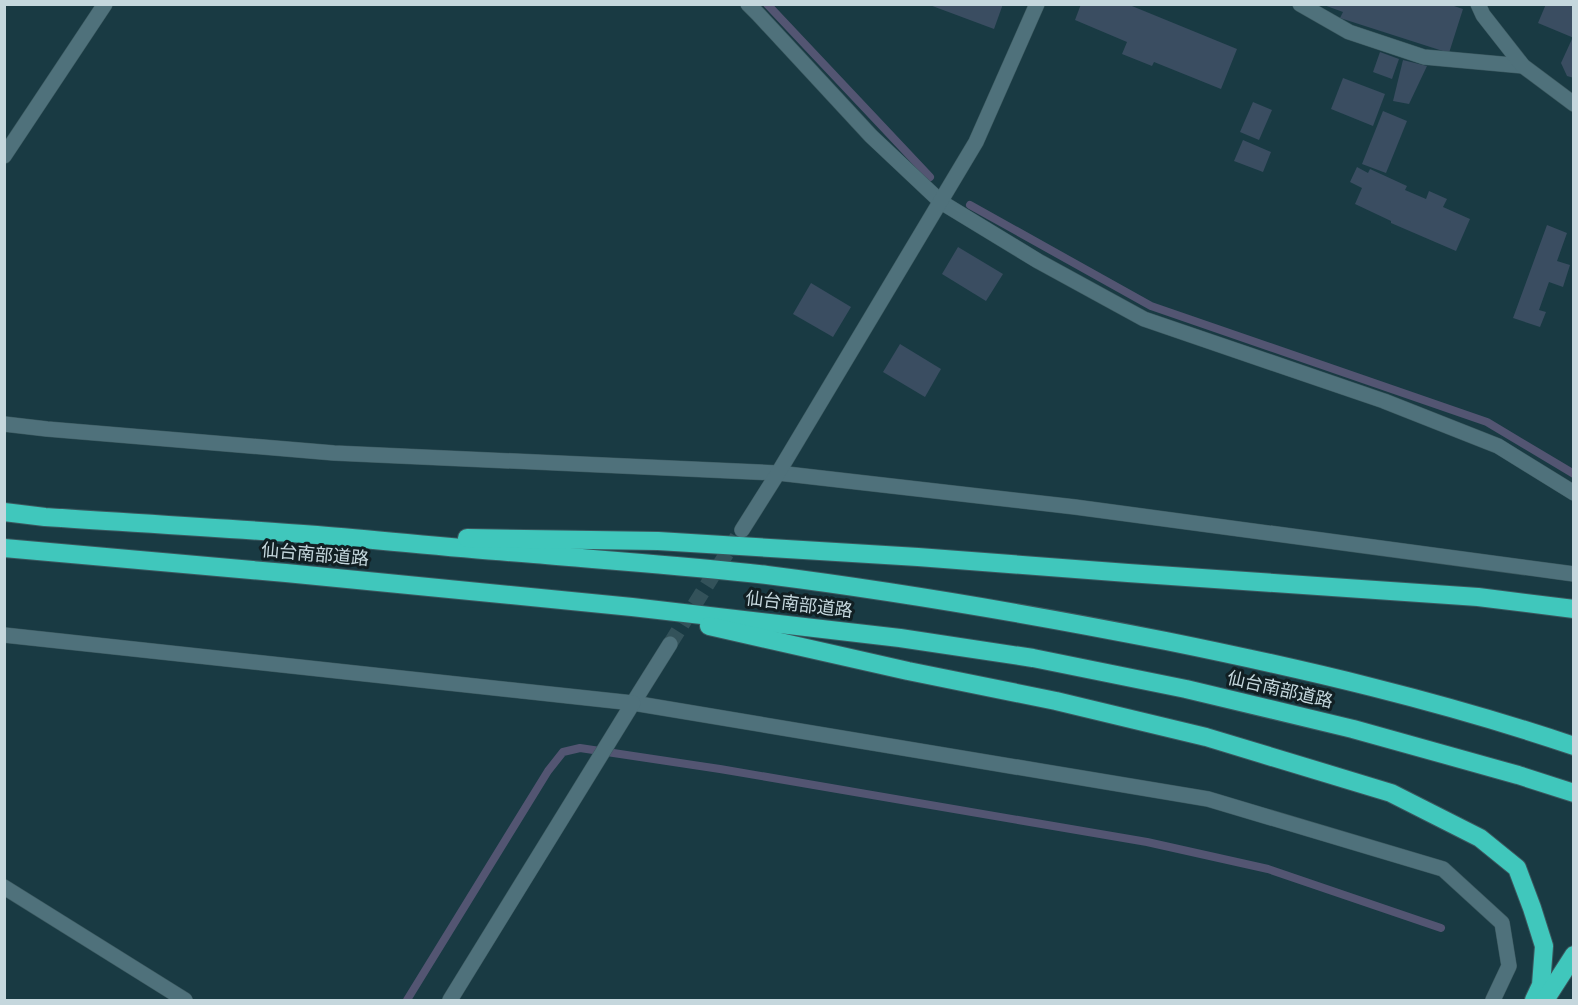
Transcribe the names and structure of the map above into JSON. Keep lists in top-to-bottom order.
{
  "streets": {
    "highway": ["仙台南部道路"]
  }
}
